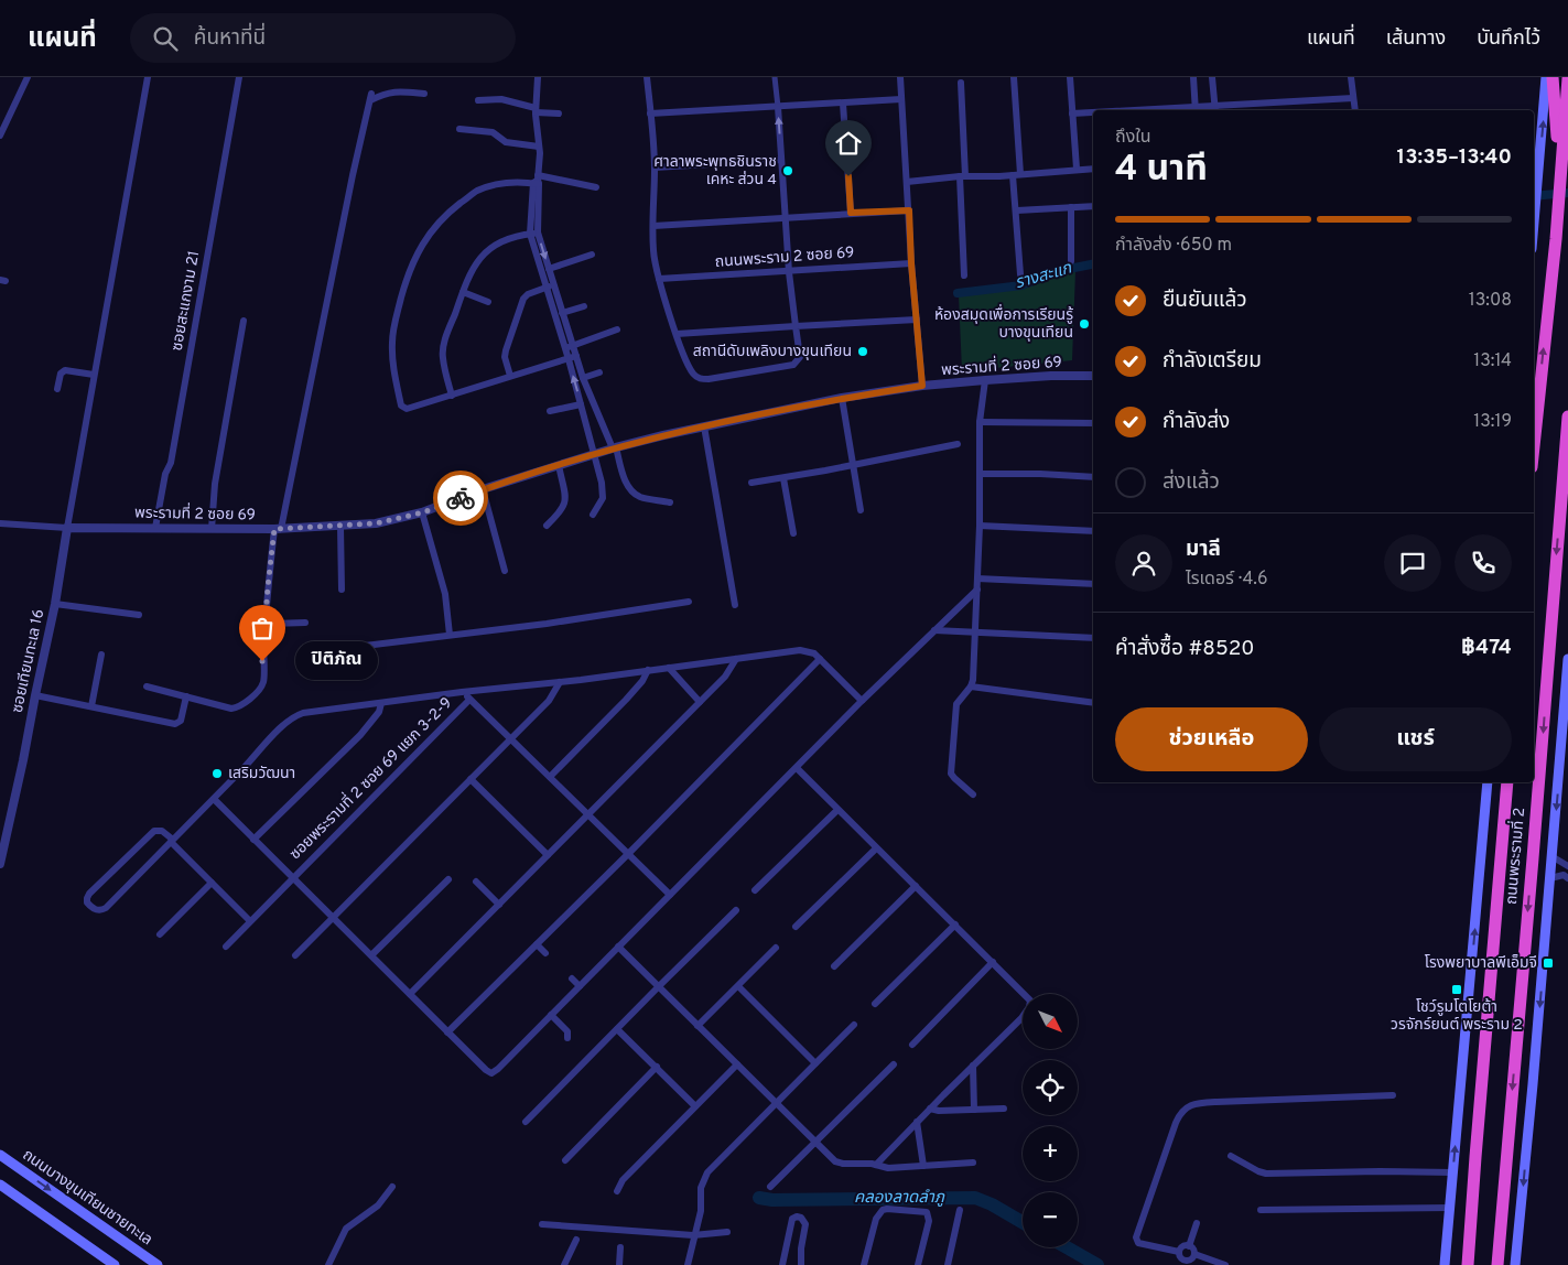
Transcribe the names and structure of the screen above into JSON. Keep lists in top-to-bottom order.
{
  "streets": {
    "highway": ["ถนนพระรามที่ 2"],
    "main road": ["ถนนบางขุนเทียนชายทะเล"],
    "street": [
      "ถนนพระราม 2 ซอย 69",
      "ซอยสะแกงาม 21",
      "พระรามที่ 2 ซอย 69",
      "ซอยเทียนทะเล 16",
      "ซอยพระรามที่ 2 ซอย 69 แยก 3-2-9"
    ]
  },
  "crossings": [
    ["ซอยสะแกงาม 21", "พระรามที่ 2 ซอย 69"],
    ["พระรามที่ 2 ซอย 69", "ซอยเทียนทะเล 16"]
  ],
  "water": ["รางสะแก", "คลองลาดลำภู"],
  "places": {
    "other": [
      "ศาลาพระพุทธชินราช เคหะ ส่วน 4",
      "ห้องสมุดเพื่อการเรียนรู้ บางขุนเทียน",
      "สถานีดับเพลิงบางขุนเทียน",
      "ปิติภัณ",
      "เสริมวัฒนา"
    ],
    "transit": ["โรงพยาบาลพีเอ็มจี", "โชว์รูมโตโยต้า วรจักร์ยนต์ พระราม 2"]
  },
  "north": "bottom right",
  "page": {
    "header": "แผนที่",
    "search": "ค้นหาที่นี่",
    "nav": ["แผนที่", "เส้นทาง", "บันทึกไว้"],
    "heading": ["4 นาที", "ถึงใน", "13:35–13:40"],
    "panel": [
      "มาลี",
      "ไรเดอร์ · 4.6",
      "คำสั่งซื้อ #8520",
      "฿474"
    ],
    "bar": "กำลังส่ง · 650 m",
    "list": [
      ["ยืนยันแล้ว", "13:08"],
      ["กำลังเตรียม", "13:14"],
      ["กำลังส่ง", "13:19"],
      "ส่งแล้ว"
    ],
    "bubble": "ปิติภัณ",
    "buttons": ["ช่วยเหลือ", "แชร์"],
    "map_buttons": ["+", "−"]
  }
}
